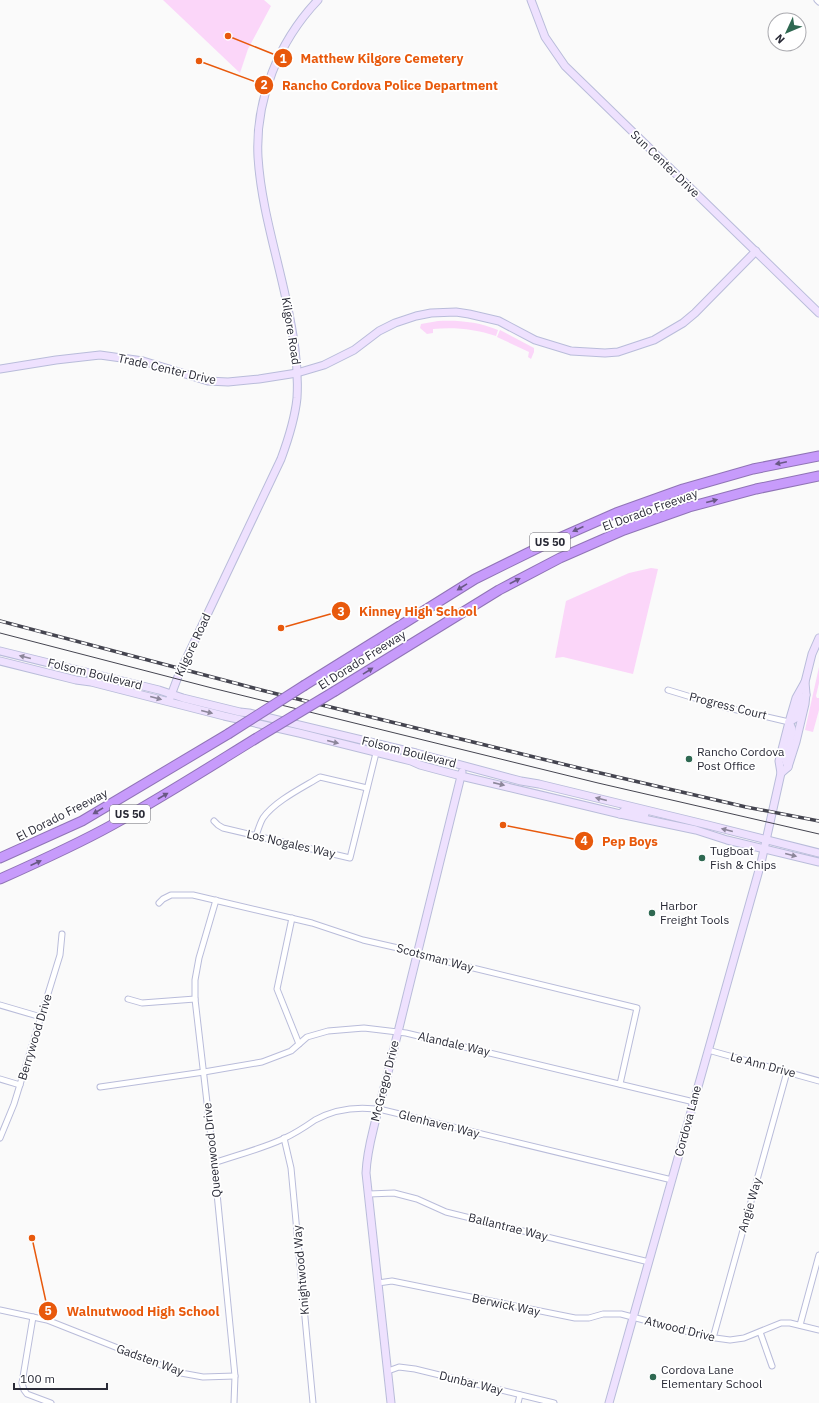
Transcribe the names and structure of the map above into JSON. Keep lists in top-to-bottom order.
{
  "streets": {
    "highway": ["El Dorado Freeway", "US 50"],
    "street": [
      "Sun Center Drive",
      "Kilgore Road",
      "Trade Center Drive",
      "Folsom Boulevard",
      "Progress Court",
      "Los Nogales Way",
      "Scotsman Way",
      "Berrywood Drive",
      "Alandale Way",
      "Le Ann Drive",
      "McGregor Drive",
      "Cordova Lane",
      "Glenhaven Way",
      "Queenwood Drive",
      "Angie Way",
      "Ballantrae Way",
      "Knightwood Way",
      "Berwick Way",
      "Atwood Drive",
      "Gadsten Way",
      "Dunbar Way"
    ]
  },
  "crossings": [
    ["Sun Center Drive", "Trade Center Drive"],
    ["Kilgore Road", "Trade Center Drive"],
    ["Kilgore Road", "Folsom Boulevard"],
    ["Folsom Boulevard", "Los Nogales Way"],
    ["Folsom Boulevard", "McGregor Drive"],
    ["Folsom Boulevard", "Cordova Lane"],
    ["Progress Court", "Cordova Lane"],
    ["Scotsman Way", "Alandale Way"],
    ["Scotsman Way", "McGregor Drive"],
    ["Scotsman Way", "Queenwood Drive"],
    ["Alandale Way", "McGregor Drive"],
    ["Alandale Way", "Cordova Lane"],
    ["Alandale Way", "Queenwood Drive"],
    ["Le Ann Drive", "Cordova Lane"],
    ["Le Ann Drive", "Angie Way"],
    ["McGregor Drive", "Glenhaven Way"],
    ["McGregor Drive", "Ballantrae Way"],
    ["McGregor Drive", "Berwick Way"],
    ["McGregor Drive", "Dunbar Way"],
    ["Cordova Lane", "Glenhaven Way"],
    ["Cordova Lane", "Ballantrae Way"],
    ["Cordova Lane", "Berwick Way"],
    ["Cordova Lane", "Atwood Drive"],
    ["Glenhaven Way", "Queenwood Drive"],
    ["Glenhaven Way", "Knightwood Way"],
    ["Queenwood Drive", "Gadsten Way"],
    ["Angie Way", "Atwood Drive"],
    ["Berwick Way", "Atwood Drive"]
  ],
  "places": [
    "Matthew Kilgore Cemetery",
    "Rancho Cordova Police Department",
    "Kinney High School",
    "Rancho Cordova Post Office",
    "Pep Boys",
    "Tugboat Fish & Chips",
    "Harbor Freight Tools",
    "Walnutwood High School",
    "Cordova Lane Elementary School"
  ],
  "scale_bar": "100 m",
  "north": "bottom left"
}
